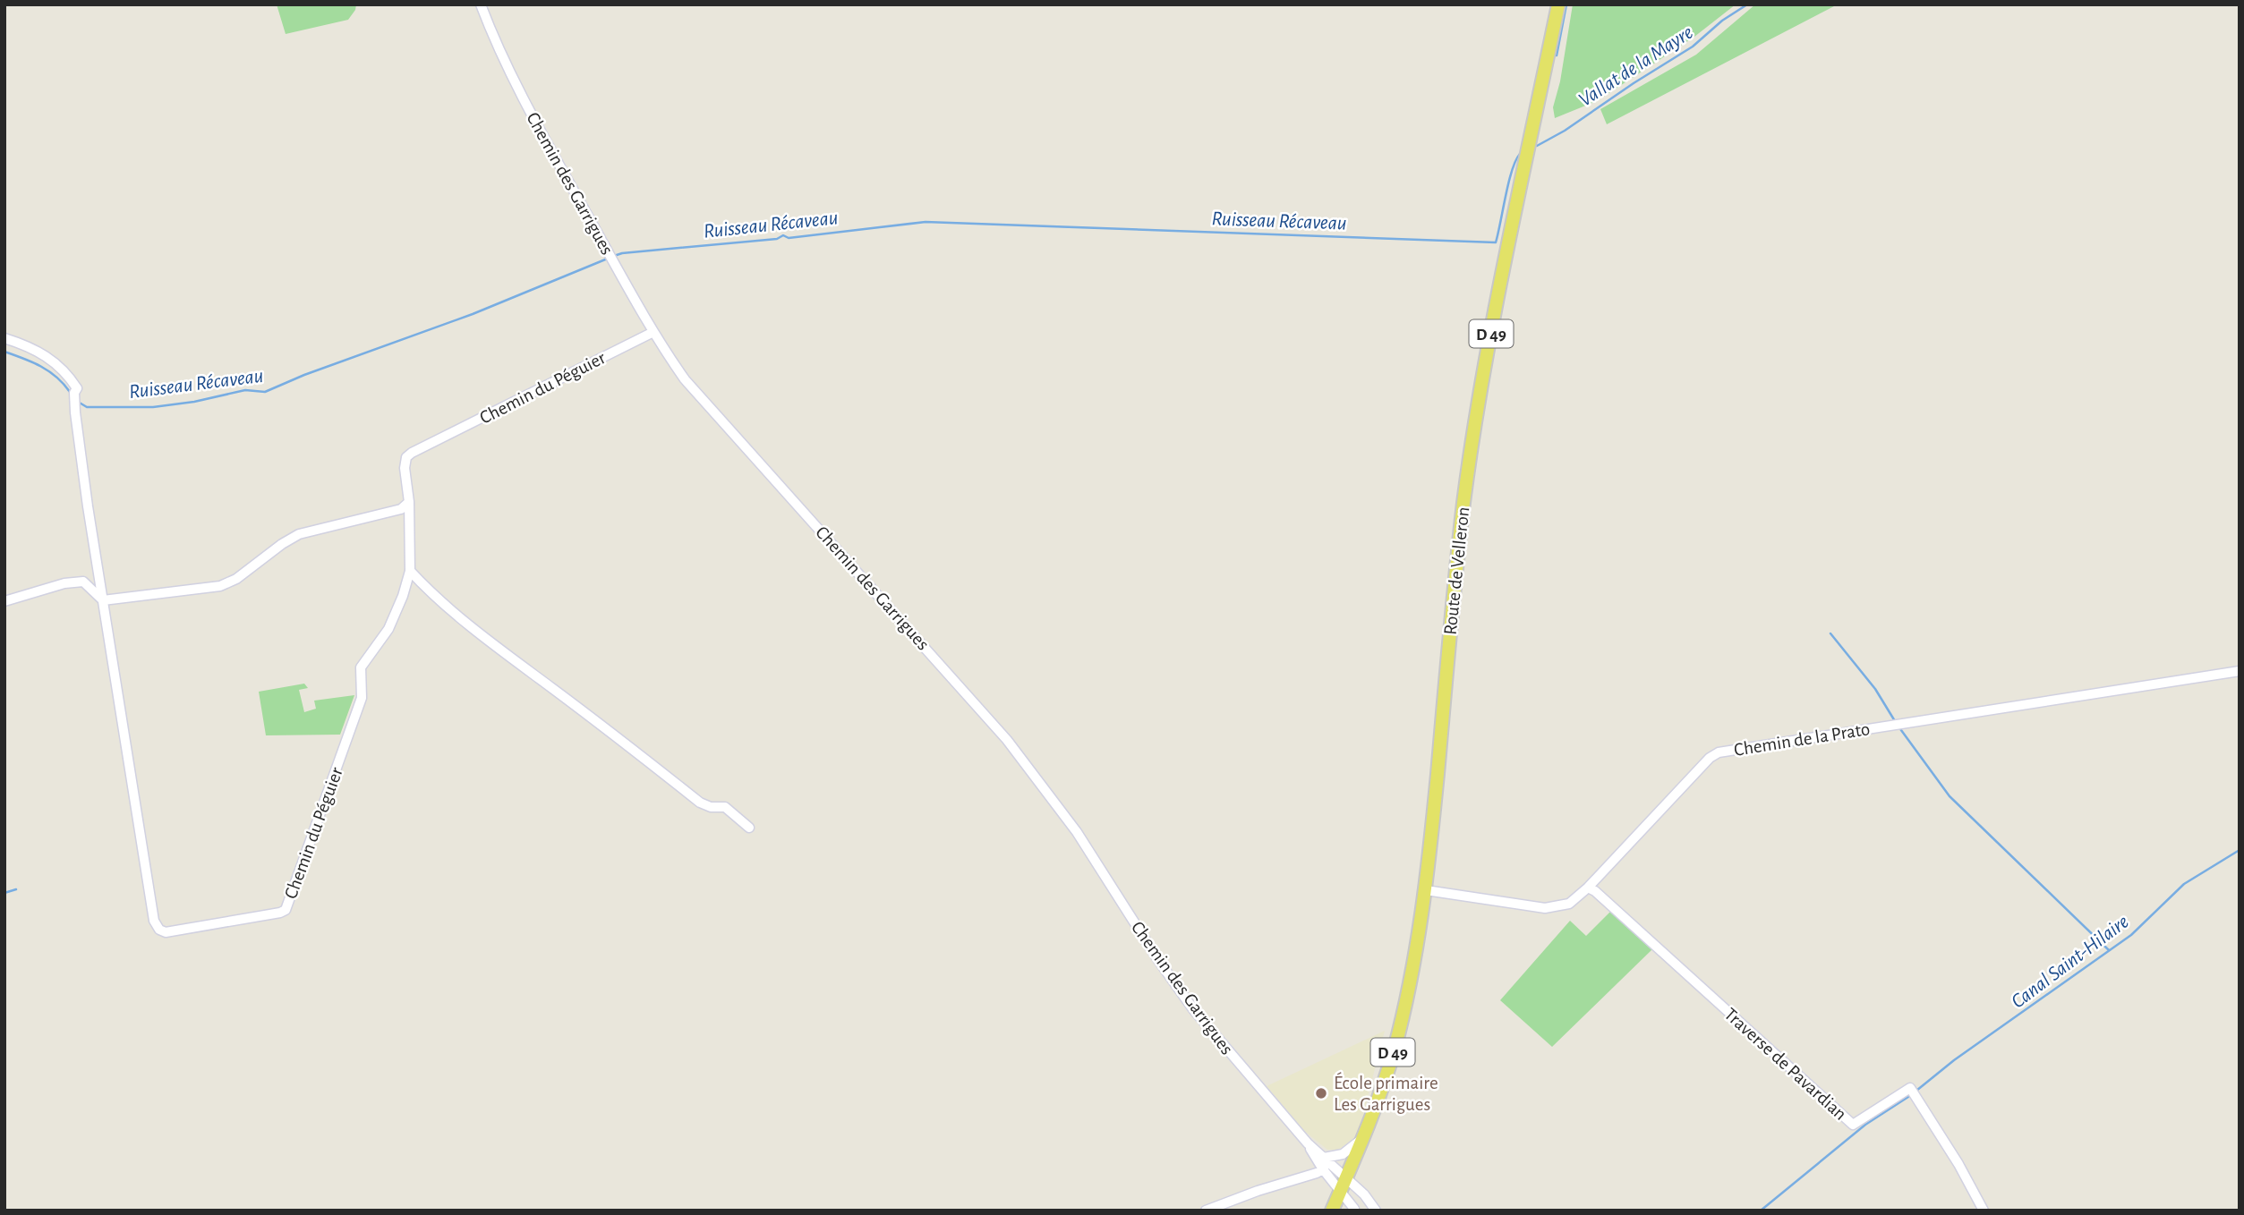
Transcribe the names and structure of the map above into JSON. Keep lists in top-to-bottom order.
{
  "streets": {
    "main road": ["D 49", "Route de Velleron"],
    "street": [
      "Chemin des Garrigues",
      "Chemin du Péguier",
      "Chemin de la Prato",
      "Traverse de Pavardian"
    ]
  },
  "crossings": [
    ["Chemin des Garrigues", "D 49"],
    ["Chemin des Garrigues", "Chemin du Péguier"],
    ["D 49", "Route de Velleron"],
    ["Route de Velleron", "Chemin de la Prato"],
    ["Chemin de la Prato", "Traverse de Pavardian"]
  ],
  "water": ["Vallat de la Mayre", "Ruisseau Récaveau", "Canal Saint-Hilaire"],
  "places": ["École primaire Les Garrigues"]
}
